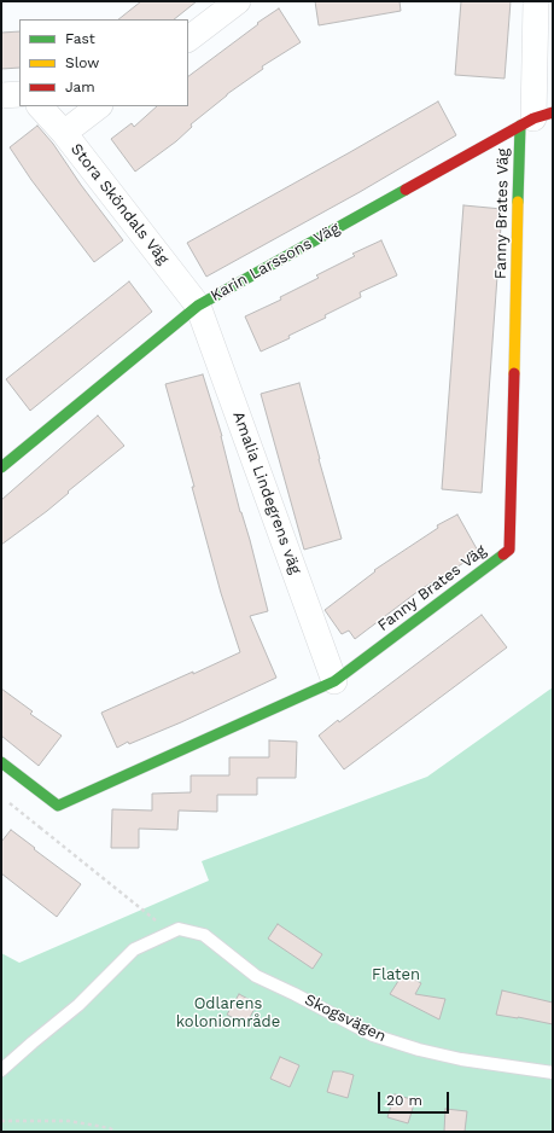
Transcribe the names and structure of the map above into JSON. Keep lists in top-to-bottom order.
{
  "streets": {
    "street": [
      "Stora Sköndals Väg",
      "Fanny Brates Väg",
      "Karin Larssons Väg",
      "Amalia Lindegrens väg"
    ],
    "lane": ["Skogsvägen"]
  },
  "crossings": [
    ["Stora Sköndals Väg", "Karin Larssons Väg"],
    ["Stora Sköndals Väg", "Amalia Lindegrens väg"],
    ["Fanny Brates Väg", "Karin Larssons Väg"],
    ["Fanny Brates Väg", "Amalia Lindegrens väg"],
    ["Karin Larssons Väg", "Amalia Lindegrens väg"]
  ],
  "parks": ["Flaten", "Odlarens koloniområde"],
  "legend": ["Fast", "Slow", "Jam"],
  "scale_bar": "20 m"
}
